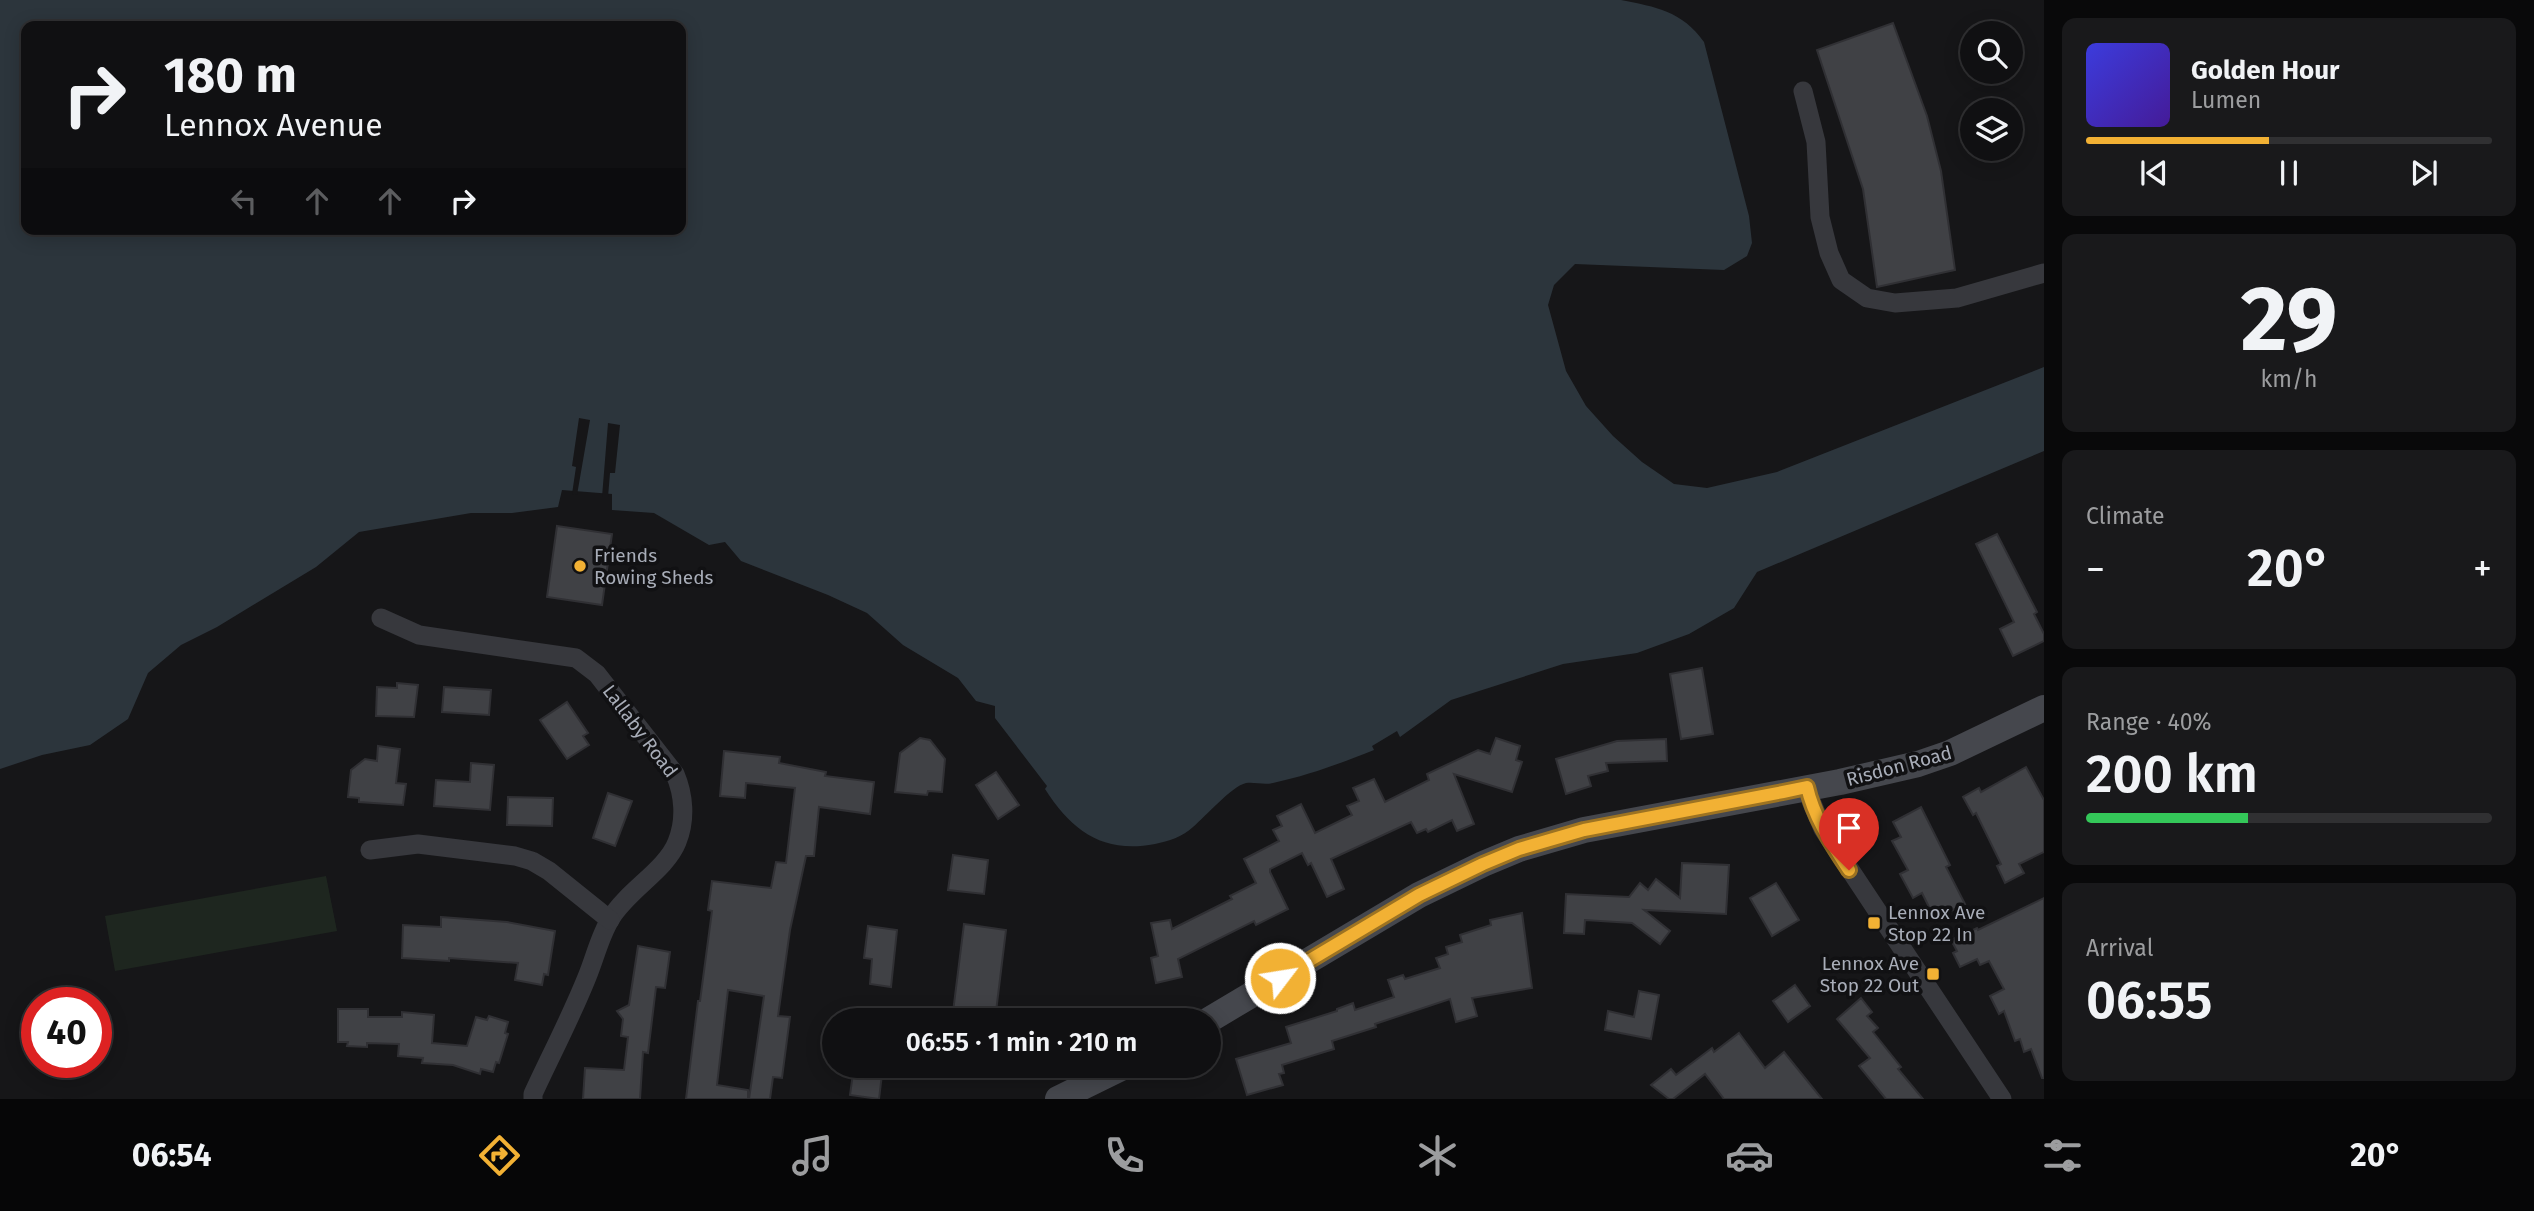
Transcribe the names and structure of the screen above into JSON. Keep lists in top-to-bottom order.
{
  "streets": {
    "street": ["Lallaby Road", "Risdon Road"]
  },
  "places": {
    "other": ["Friends Rowing Sheds"],
    "transit": ["Lennox Ave Stop 22 In", "Lennox Ave Stop 22 Out"]
  },
  "page": {
    "turn": ["180 m", "Lennox Avenue"],
    "song": ["Golden Hour", "Lumen"],
    "tile": [
      ["29", "km/h"],
      "Climate",
      ["Range · 40%", "200 km"],
      ["Arrival", "06:55"]
    ],
    "heat": ["−", "20°", "+"],
    "limit": "40",
    "trip": "06:55 · 1 min · 210 m",
    "tabs": ["06:54", "20°"]
  }
}
